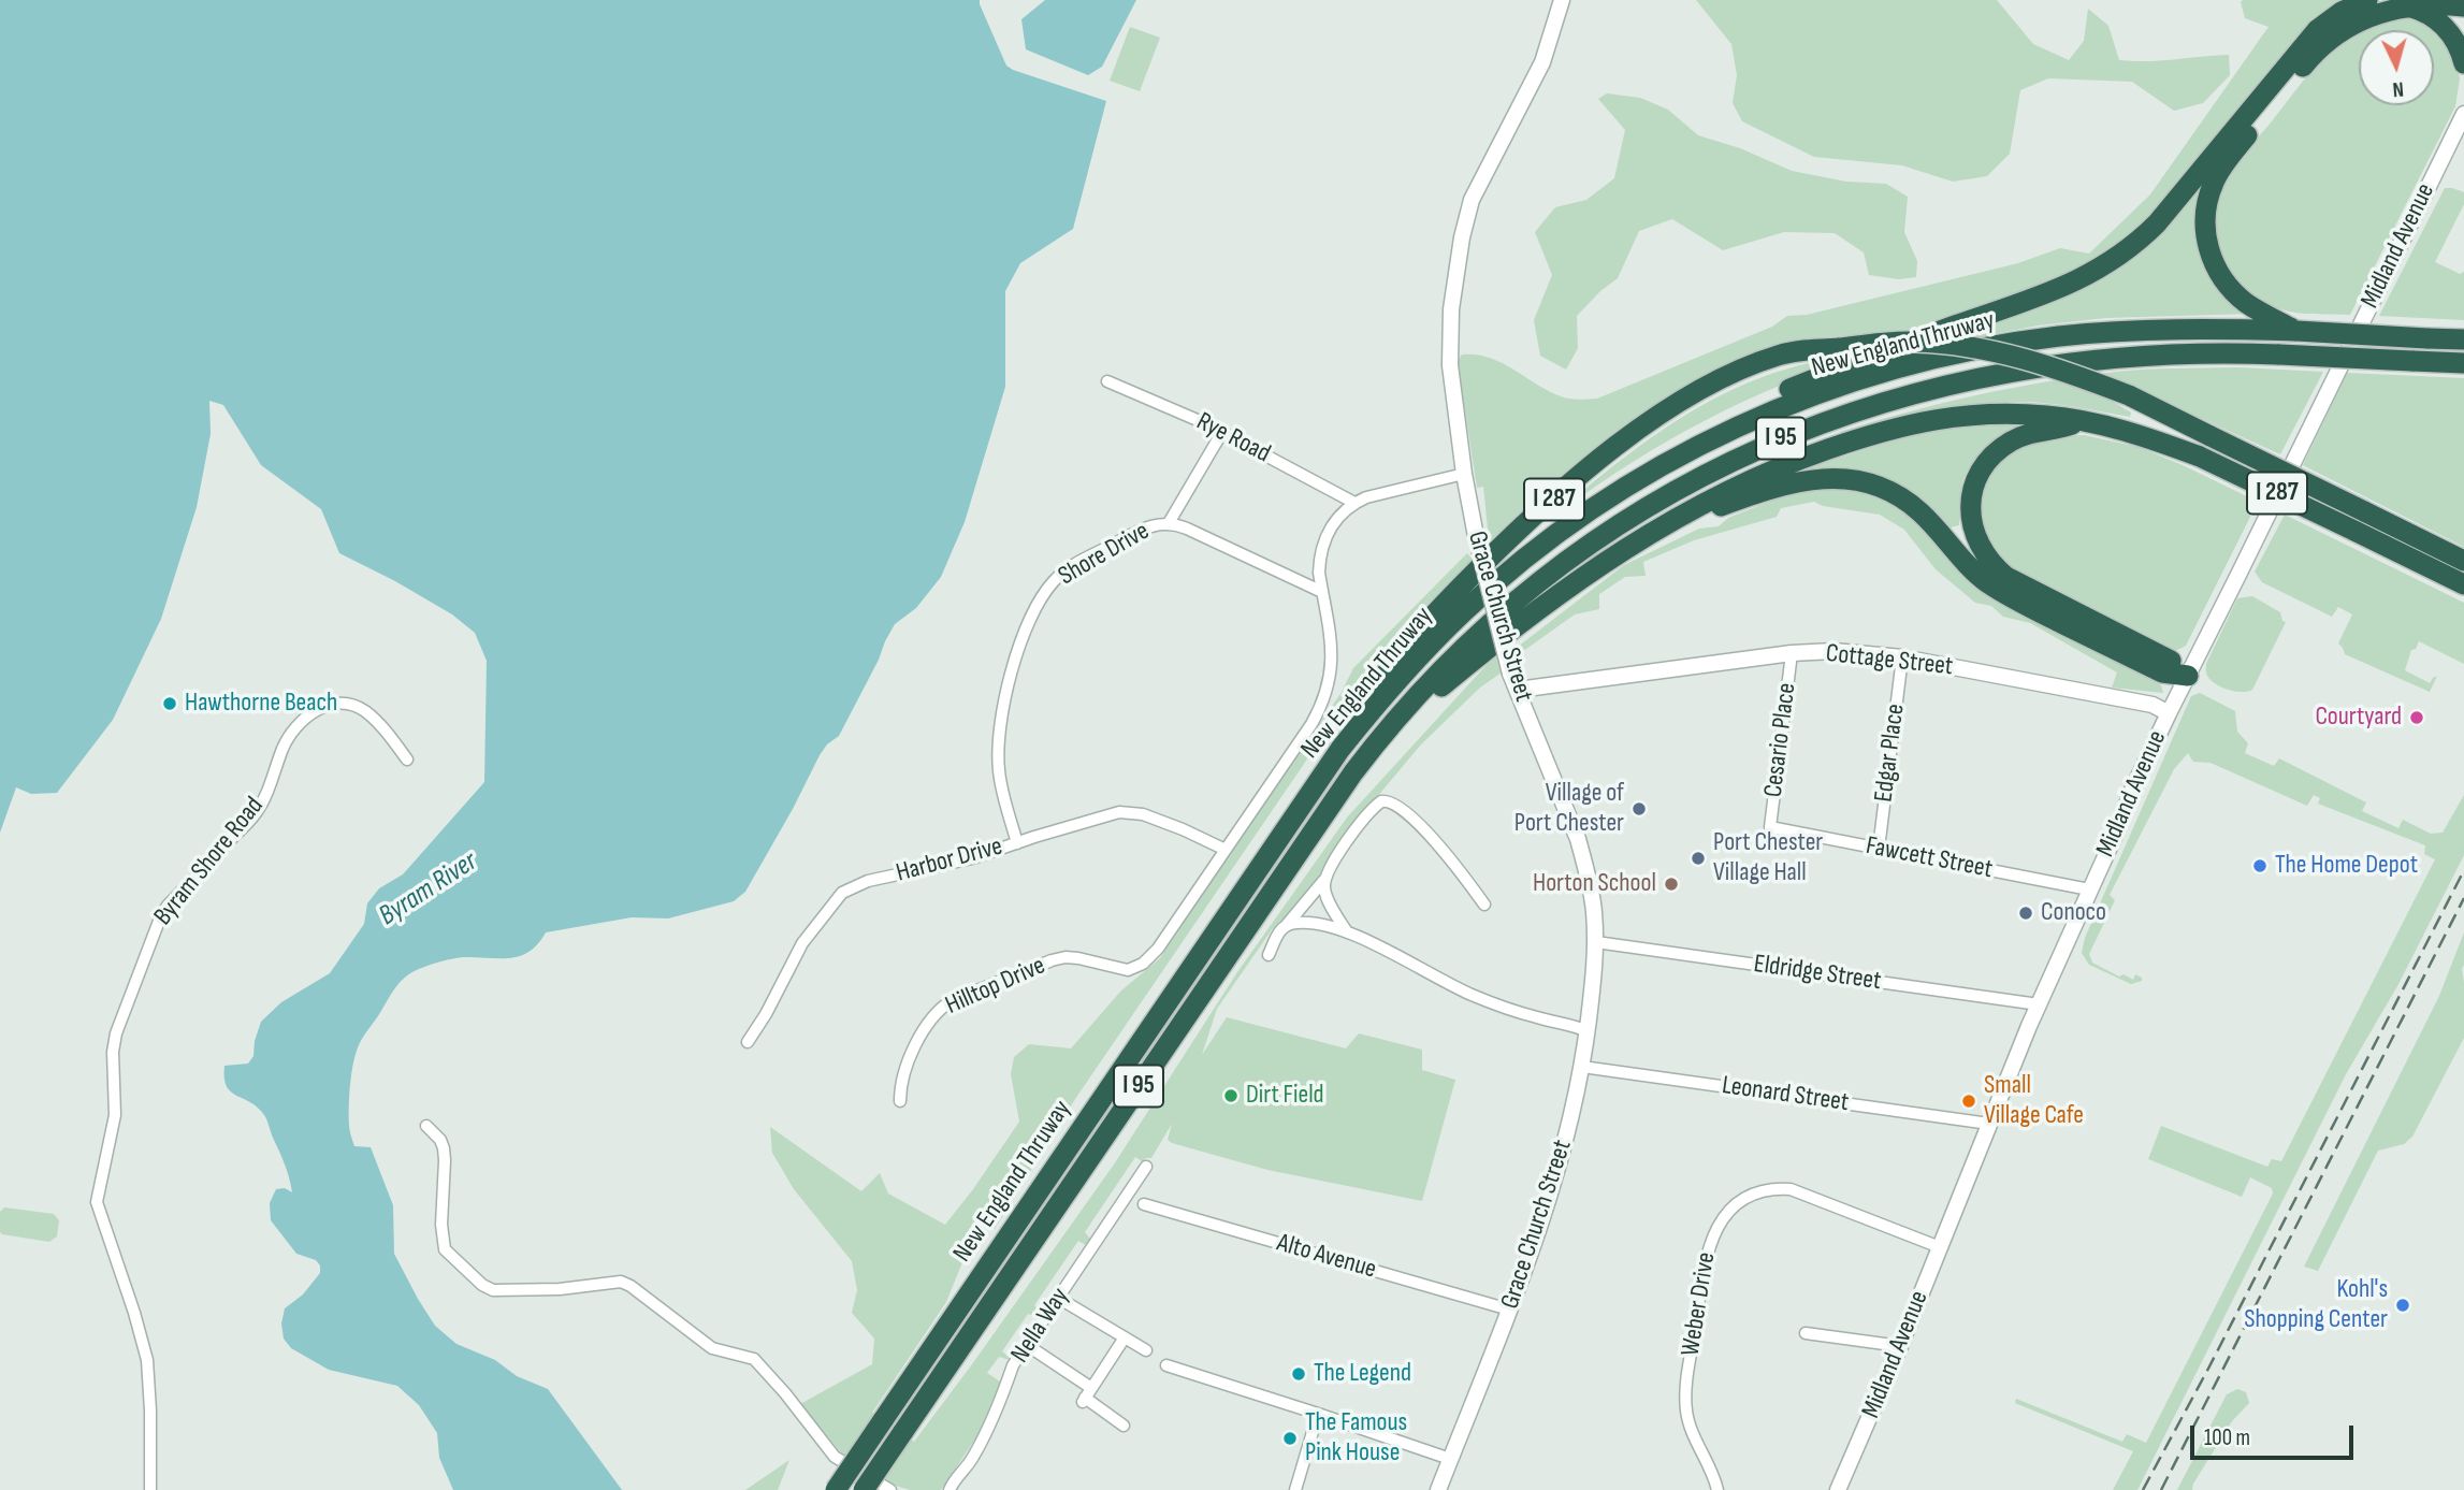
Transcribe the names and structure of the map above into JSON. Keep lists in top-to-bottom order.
{
  "streets": {
    "highway": ["New England Thruway", "I 95", "I 287"],
    "street": [
      "Midland Avenue",
      "Rye Road",
      "Shore Drive",
      "Grace Church Street",
      "Cottage Street",
      "Cesario Place",
      "Edgar Place",
      "Fawcett Street",
      "Harbor Drive",
      "Byram Shore Road",
      "Eldridge Street",
      "Hilltop Drive",
      "Leonard Street",
      "Alto Avenue",
      "Weber Drive",
      "Nella Way"
    ]
  },
  "crossings": [
    ["Midland Avenue", "Cottage Street"],
    ["Midland Avenue", "Fawcett Street"],
    ["Midland Avenue", "Eldridge Street"],
    ["Midland Avenue", "Leonard Street"],
    ["Midland Avenue", "Weber Drive"],
    ["New England Thruway", "I 287"],
    ["Rye Road", "Hilltop Drive"],
    ["Shore Drive", "Harbor Drive"],
    ["Shore Drive", "Hilltop Drive"],
    ["Grace Church Street", "Cottage Street"],
    ["Grace Church Street", "Eldridge Street"],
    ["Grace Church Street", "Leonard Street"],
    ["Grace Church Street", "Alto Avenue"],
    ["Cottage Street", "Cesario Place"],
    ["Cottage Street", "Edgar Place"],
    ["Cesario Place", "Fawcett Street"],
    ["Edgar Place", "Fawcett Street"],
    ["Harbor Drive", "Hilltop Drive"]
  ],
  "water": ["Byram River"],
  "places": [
    "Hawthorne Beach",
    "Courtyard",
    "Village of Port Chester",
    "Port Chester Village Hall",
    "The Home Depot",
    "Horton School",
    "Conoco",
    "Dirt Field",
    "Small Village Cafe",
    "Kohl's Shopping Center",
    "The Legend",
    "The Famous Pink House"
  ],
  "scale_bar": "100 m",
  "north": "bottom"
}
